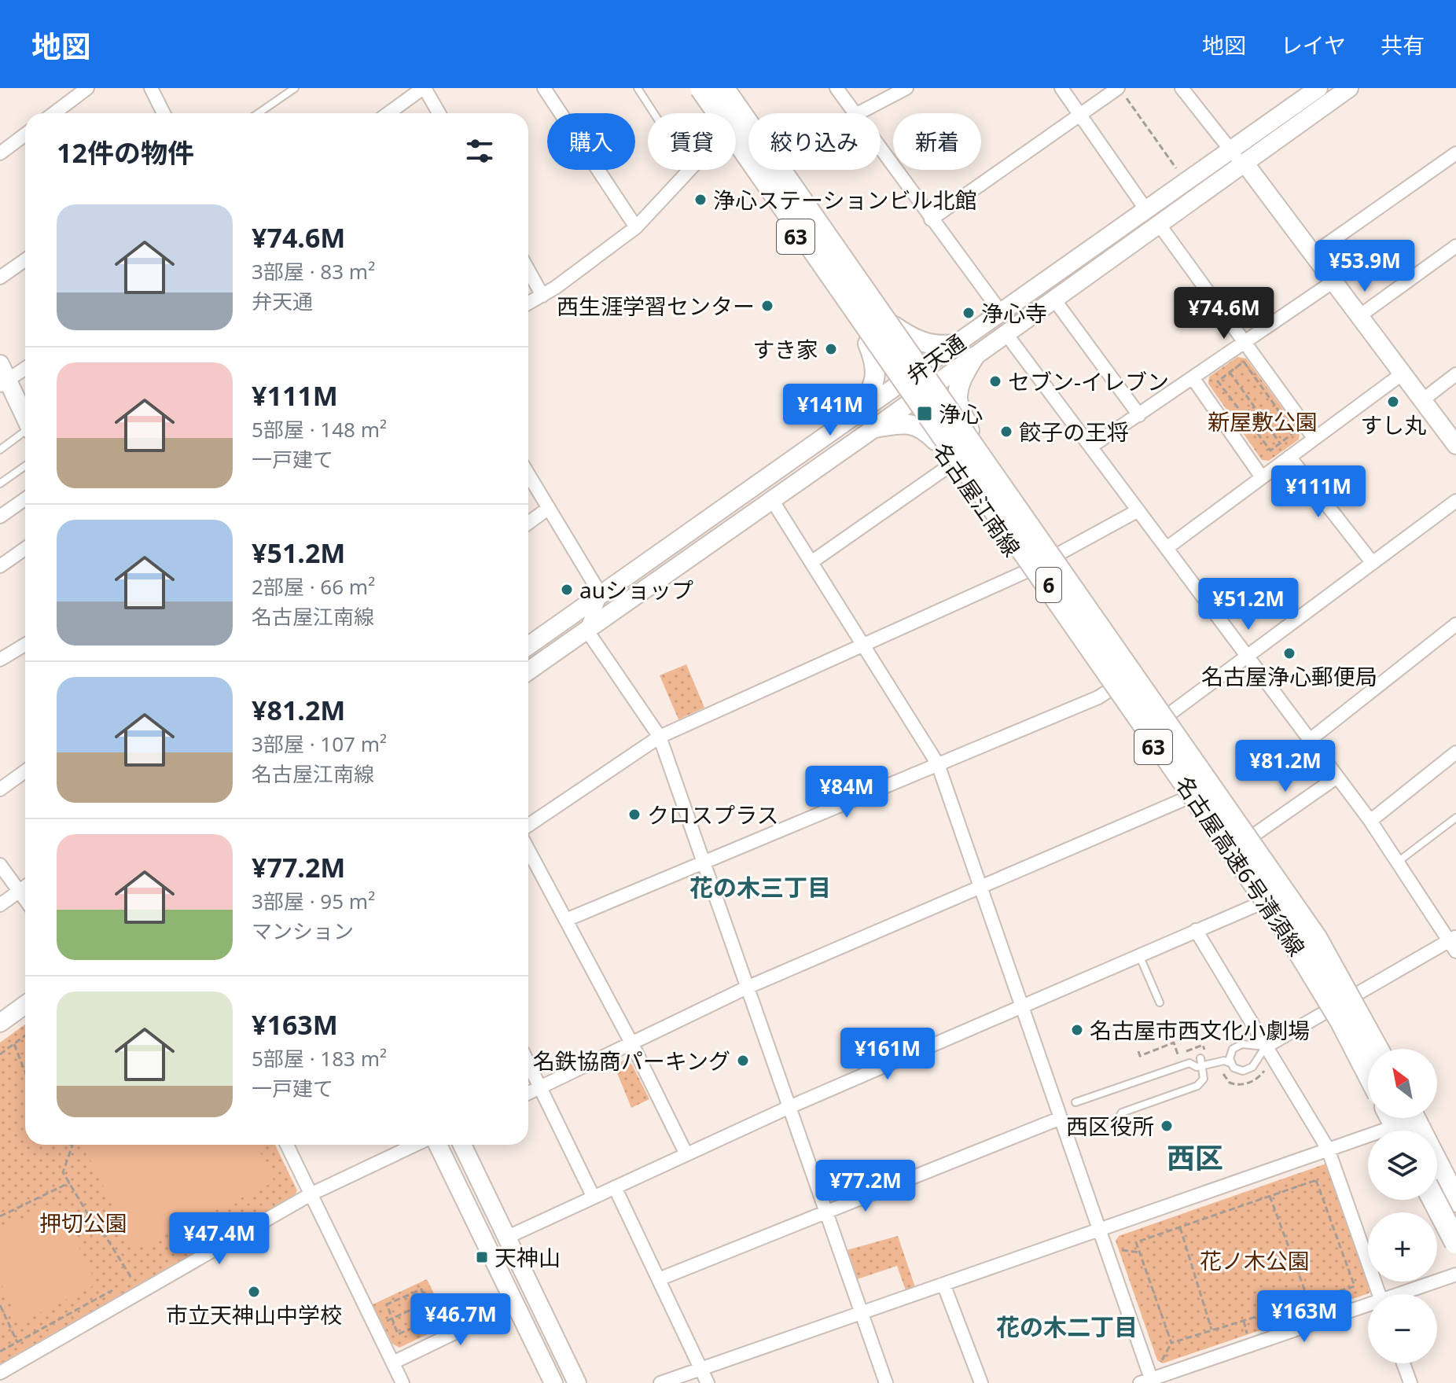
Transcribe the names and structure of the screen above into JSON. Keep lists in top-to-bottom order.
{
  "streets": {
    "highway": ["6", "名古屋高速6号清須線"],
    "main road": ["63", "名古屋江南線"],
    "street": ["弁天通"]
  },
  "crossings": [
    ["弁天通", "名古屋江南線"]
  ],
  "districts": ["花の木三丁目", "西区", "花の木二丁目"],
  "parks": ["新屋敷公園", "押切公園", "花ノ木公園"],
  "places": {
    "other": [
      "浄心ステーションビル北館",
      "西生涯学習センター",
      "浄心寺",
      "すき家",
      "セブン-イレブン",
      "すし丸",
      "餃子の王将",
      "auショップ",
      "名古屋浄心郵便局",
      "クロスプラス",
      "名古屋市西文化小劇場",
      "名鉄協商パーキング",
      "西区役所",
      "市立天神山中学校"
    ],
    "transit": ["浄心", "天神山"]
  },
  "north": "top left",
  "page": {
    "header": "地図",
    "nav": ["地図", "レイヤ", "共有"],
    "chip": [
      "購入",
      "賃貸",
      "絞り込み",
      "新着"
    ],
    "heading": "12件の物件",
    "list": [
      {
        "name": "¥74.6M",
        "note": "3部屋 · 83 m² · 弁天通"
      },
      {
        "name": "¥111M",
        "note": "5部屋 · 148 m² · 一戸建て"
      },
      {
        "name": "¥51.2M",
        "note": "2部屋 · 66 m² · 名古屋江南線"
      },
      {
        "name": "¥81.2M",
        "note": "3部屋 · 107 m² · 名古屋江南線"
      },
      {
        "name": "¥77.2M",
        "note": "3部屋 · 95 m² · マンション"
      },
      {
        "name": "¥163M",
        "note": "5部屋 · 183 m² · 一戸建て"
      }
    ],
    "price": [
      "¥53.9M",
      "¥74.6M",
      "¥141M",
      "¥111M",
      "¥51.2M",
      "¥81.2M",
      "¥84M",
      "¥161M",
      "¥77.2M",
      "¥47.4M",
      "¥163M",
      "¥46.7M"
    ],
    "map_buttons": ["+", "−"]
  }
}
